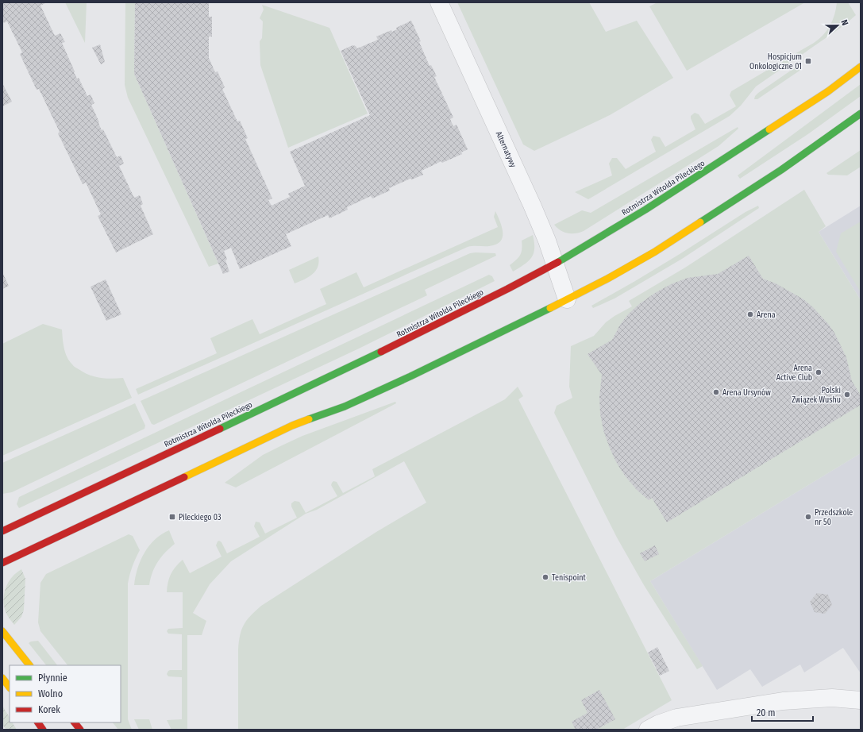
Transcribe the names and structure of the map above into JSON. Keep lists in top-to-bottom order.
{
  "streets": {
    "main road": ["Rotmistrza Witolda Pileckiego"],
    "street": ["Alternatywy"]
  },
  "crossings": [
    ["Alternatywy", "Rotmistrza Witolda Pileckiego"]
  ],
  "places": {
    "transit": ["Hospicjum Onkologiczne 01", "Pileckiego 03"],
    "other": [
      "Arena",
      "Arena Active Club",
      "Arena Ursynów",
      "Polski Związek Wushu",
      "Przedszkole nr 50",
      "Tenispoint"
    ]
  },
  "legend": ["Płynnie", "Wolno", "Korek"],
  "scale_bar": "20 m",
  "north": "right"
}
